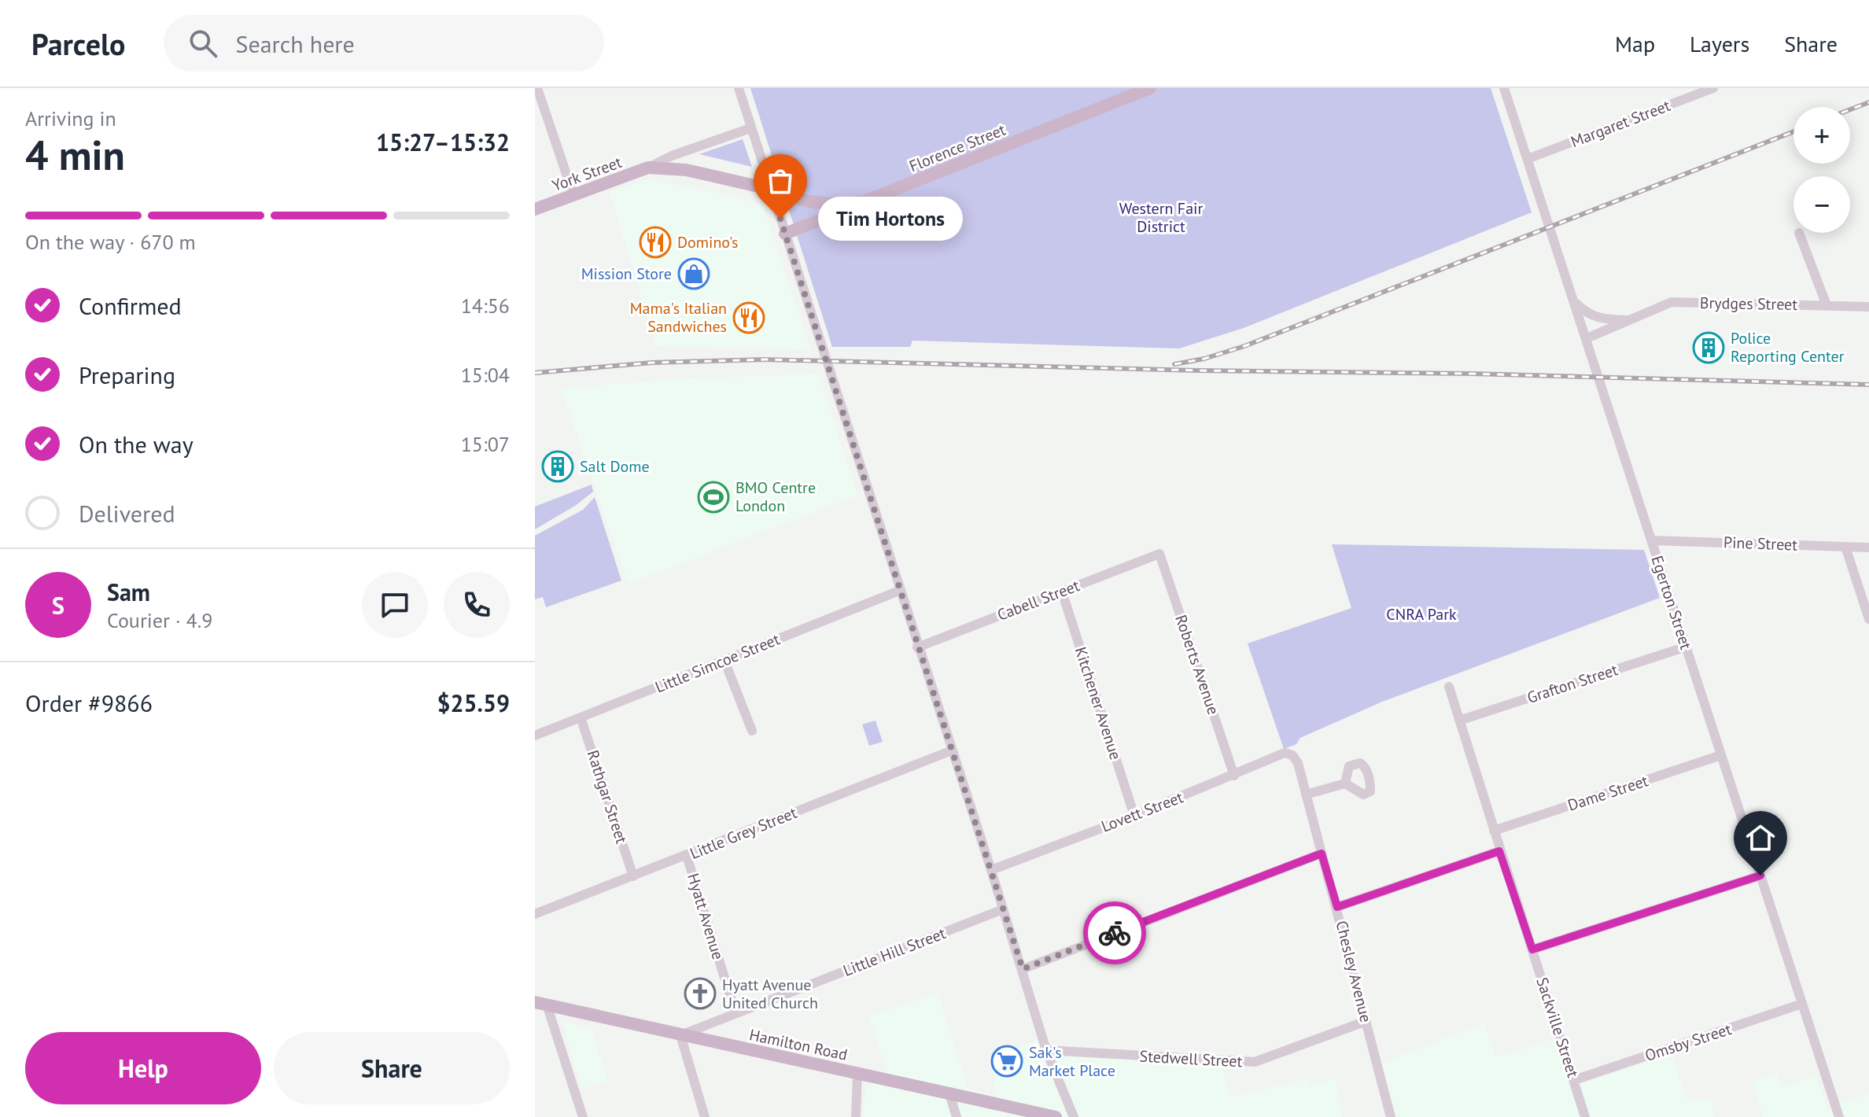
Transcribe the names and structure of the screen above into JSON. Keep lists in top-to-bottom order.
{
  "streets": {
    "main road": ["Florence Street", "York Street", "Hamilton Road"],
    "street": [
      "Margaret Street",
      "Brydges Street",
      "Pine Street",
      "Cabell Street",
      "Egerton Street",
      "Little Simcoe Street",
      "Roberts Avenue",
      "Grafton Street",
      "Kitchener Avenue",
      "Dame Street",
      "Rathgar Street",
      "Lovett Street",
      "Little Grey Street",
      "Hyatt Avenue",
      "Little Hill Street",
      "Chesley Avenue",
      "Sackville Street",
      "Omsby Street",
      "Stedwell Street"
    ]
  },
  "crossings": [
    ["Margaret Street", "Egerton Street"],
    ["Florence Street", "York Street"],
    ["Brydges Street", "Egerton Street"],
    ["Pine Street", "Egerton Street"],
    ["Cabell Street", "Roberts Avenue"],
    ["Cabell Street", "Kitchener Avenue"],
    ["Egerton Street", "Grafton Street"],
    ["Egerton Street", "Dame Street"],
    ["Egerton Street", "Omsby Street"],
    ["Little Simcoe Street", "Rathgar Street"],
    ["Roberts Avenue", "Lovett Street"],
    ["Grafton Street", "Sackville Street"],
    ["Kitchener Avenue", "Lovett Street"],
    ["Dame Street", "Sackville Street"],
    ["Rathgar Street", "Little Grey Street"],
    ["Lovett Street", "Chesley Avenue"],
    ["Little Grey Street", "Hyatt Avenue"],
    ["Hyatt Avenue", "Little Hill Street"],
    ["Little Hill Street", "Hamilton Road"],
    ["Chesley Avenue", "Stedwell Street"],
    ["Sackville Street", "Omsby Street"]
  ],
  "parks": ["Western Fair District", "CNRA Park"],
  "places": {
    "other": ["Tim Hortons"],
    "restaurant": ["Domino's", "Mama's Italian Sandwiches"],
    "shop": ["Mission Store"],
    "building": ["Police Reporting Center", "Salt Dome"],
    "sports": ["BMO Centre London"],
    "church": ["Hyatt Avenue United Church"],
    "supermarket": ["Sak's Market Place"]
  },
  "page": {
    "header": "Parcelo",
    "search": "Search here",
    "nav": ["Map", "Layers", "Share"],
    "heading": ["4 min", "Arriving in", "15:27–15:32"],
    "panel": [
      "Sam",
      "Courier · 4.9",
      "Order #9866",
      "$25.59"
    ],
    "map_buttons": ["+", "−"],
    "bar": "On the way · 670 m",
    "bubble": "Tim Hortons",
    "list": [
      ["Confirmed", "14:56"],
      ["Preparing", "15:04"],
      ["On the way", "15:07"],
      "Delivered"
    ],
    "round": "S",
    "buttons": ["Help", "Share"]
  }
}
